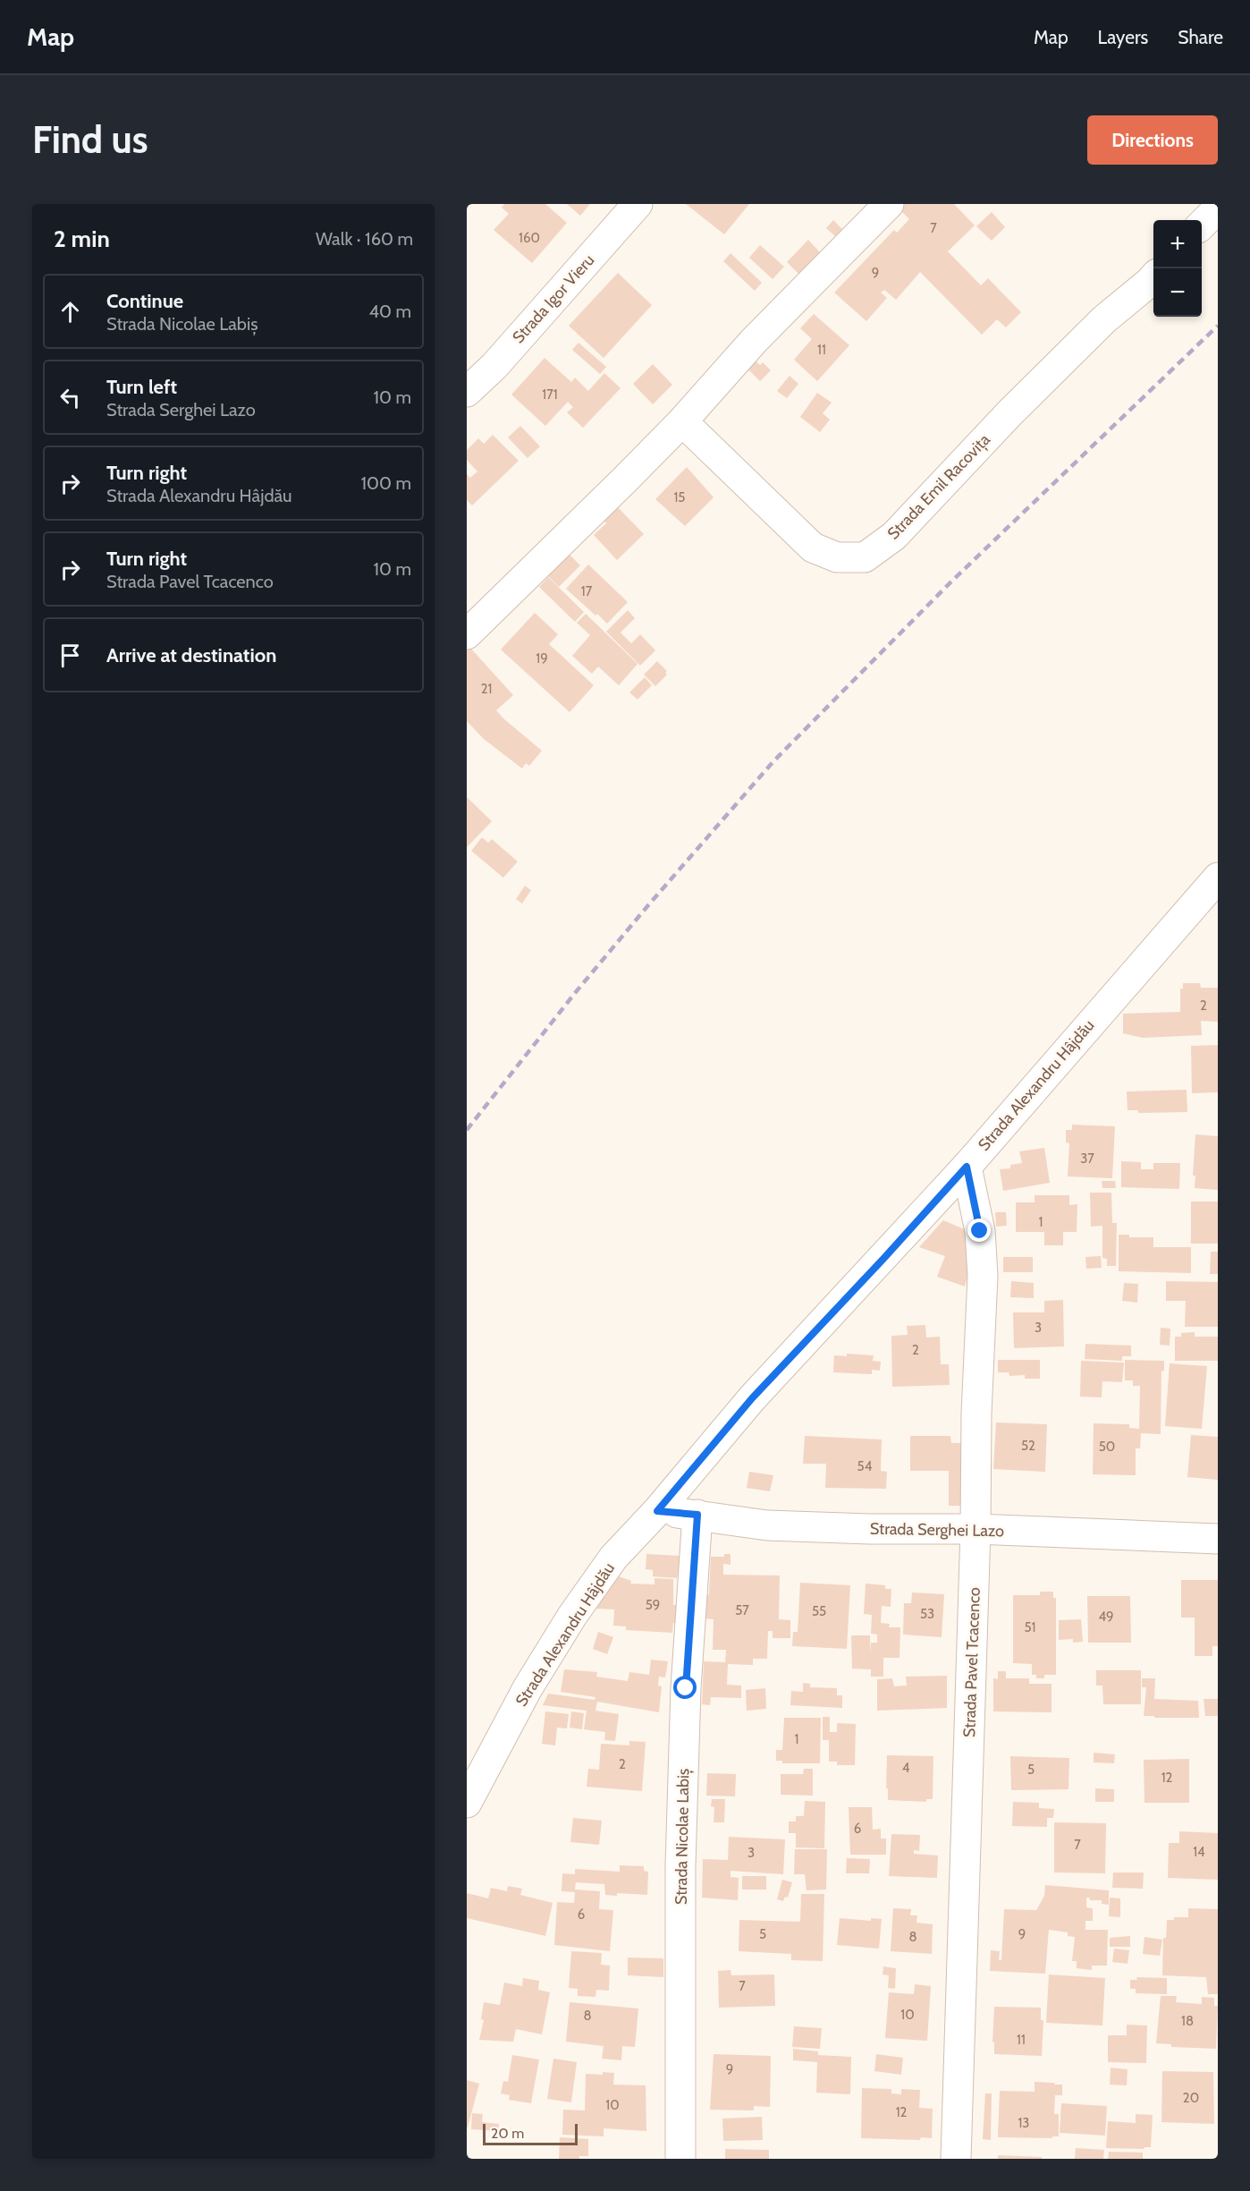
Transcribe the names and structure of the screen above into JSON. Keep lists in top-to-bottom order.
{
  "streets": {
    "street": [
      "Strada Igor Vieru",
      "Strada Emil Racovița",
      "Strada Alexandru Hâjdău",
      "Strada Serghei Lazo",
      "Strada Pavel Tcacenco",
      "Strada Nicolae Labiș"
    ]
  },
  "crossings": [
    ["Strada Alexandru Hâjdău", "Strada Serghei Lazo"],
    ["Strada Alexandru Hâjdău", "Strada Pavel Tcacenco"],
    ["Strada Serghei Lazo", "Strada Pavel Tcacenco"],
    ["Strada Serghei Lazo", "Strada Nicolae Labiș"]
  ],
  "house_numbers": [
    "7",
    "160",
    "9",
    "11",
    "171",
    "15",
    "17",
    "19",
    "21",
    "2",
    "37",
    "1",
    "3",
    "2",
    "52",
    "50",
    "54",
    "59",
    "57",
    "55",
    "53",
    "49",
    "51",
    "1",
    "2",
    "4",
    "5",
    "12",
    "6",
    "7",
    "14",
    "3",
    "6",
    "5",
    "9",
    "8",
    "7",
    "10",
    "8",
    "18",
    "11",
    "9",
    "20",
    "10",
    "12",
    "13"
  ],
  "scale_bar": "20 m",
  "page": {
    "header": "Map",
    "nav": ["Map", "Layers", "Share"],
    "buttons": "Directions",
    "title": "Find us",
    "heading": ["2 min", "Walk · 160 m"],
    "map_buttons": ["+", "−"],
    "list": [
      ["Continue", "Strada Nicolae Labiș", "40 m"],
      ["Turn left", "Strada Serghei Lazo", "10 m"],
      ["Turn right", "Strada Alexandru Hâjdău", "100 m"],
      ["Turn right", "Strada Pavel Tcacenco", "10 m"],
      "Arrive at destination"
    ],
    "scale": "20 m"
  }
}
